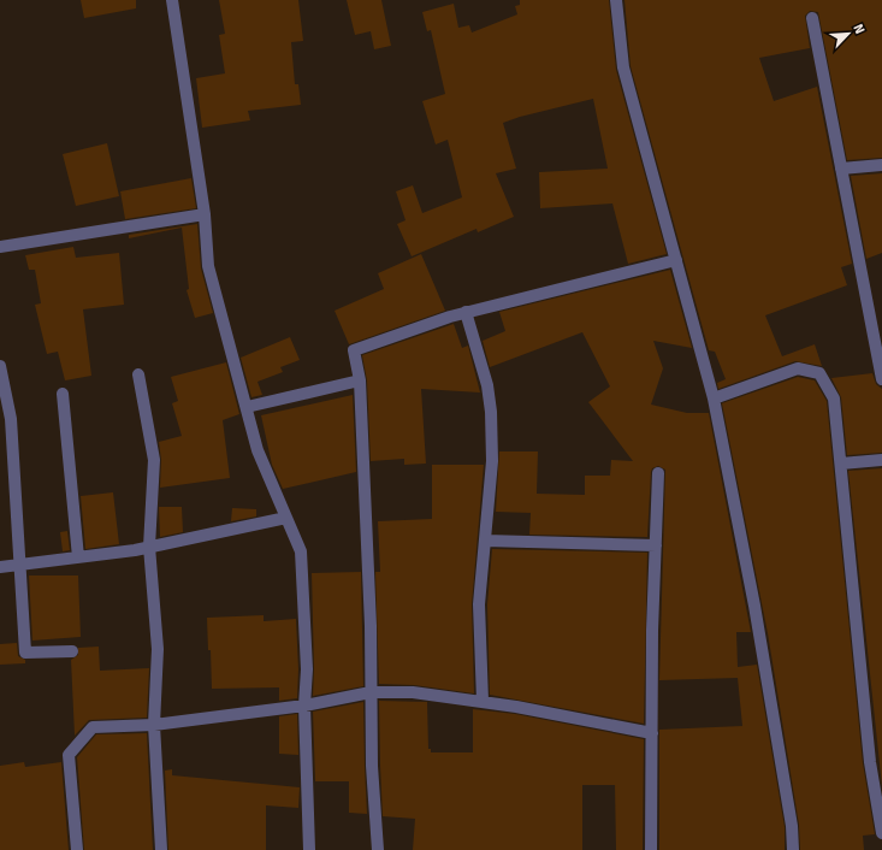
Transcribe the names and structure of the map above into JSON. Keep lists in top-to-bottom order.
{
  "north": "top right"
}
